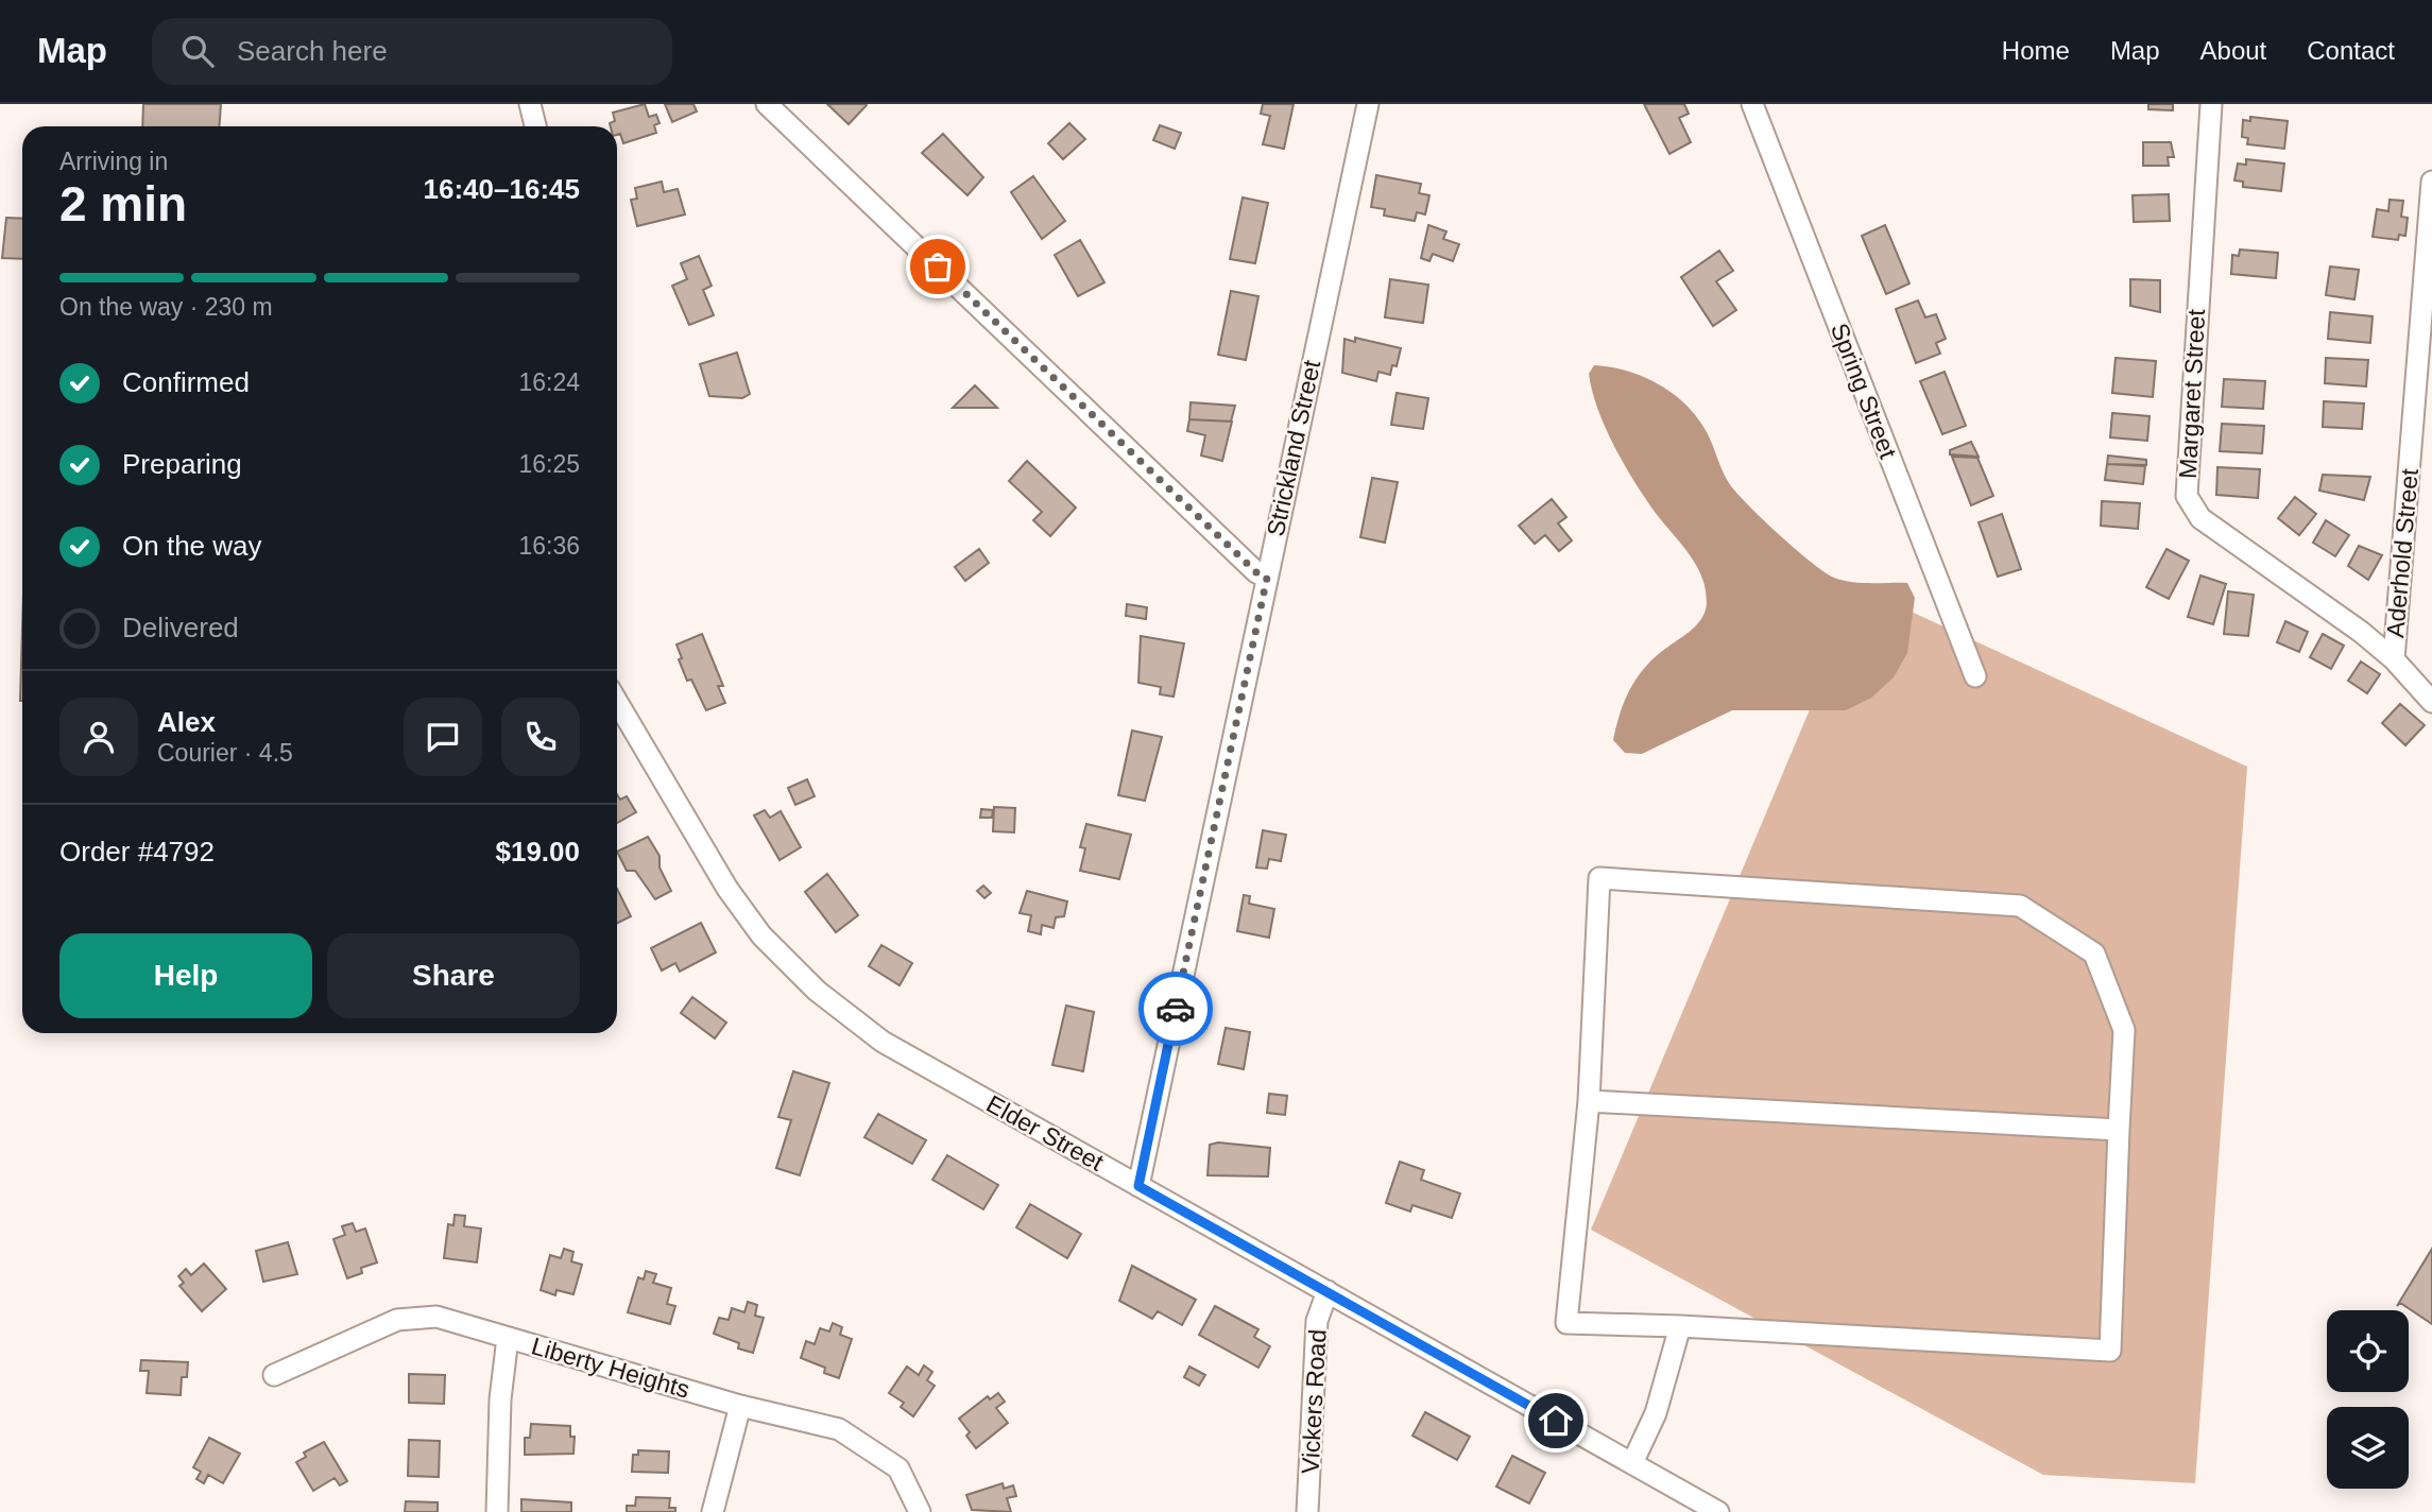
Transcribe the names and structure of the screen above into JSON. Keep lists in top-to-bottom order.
{
  "streets": {
    "street": [
      "Spring Street",
      "Margaret Street",
      "Strickland Street",
      "Aderhold Street",
      "Elder Street",
      "Liberty Heights",
      "Vickers Road"
    ]
  },
  "crossings": [
    ["Margaret Street", "Aderhold Street"],
    ["Strickland Street", "Elder Street"],
    ["Elder Street", "Vickers Road"]
  ],
  "page": {
    "header": "Map",
    "search": "Search here",
    "nav": [
      "Home",
      "Map",
      "About",
      "Contact"
    ],
    "heading": ["2 min", "Arriving in", "16:40–16:45"],
    "panel": [
      "Alex",
      "Courier · 4.5",
      "Order #4792",
      "$19.00"
    ],
    "bar": "On the way · 230 m",
    "list": [
      ["Confirmed", "16:24"],
      ["Preparing", "16:25"],
      ["On the way", "16:36"],
      "Delivered"
    ],
    "buttons": ["Help", "Share"]
  }
}
